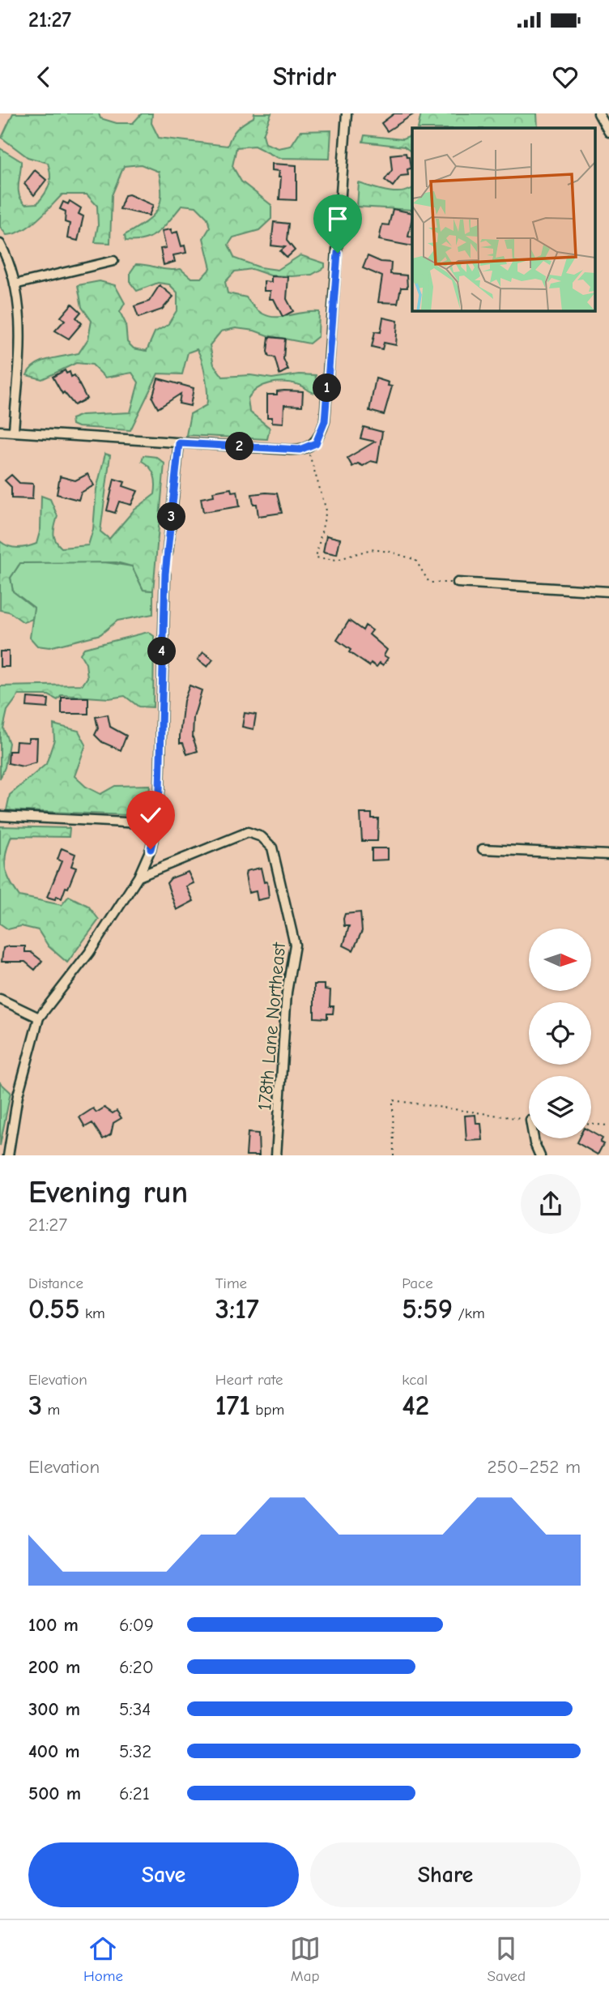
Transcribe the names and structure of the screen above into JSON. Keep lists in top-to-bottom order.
{
  "streets": {
    "street": ["178th Lane Northeast"]
  },
  "north": "right",
  "page": {
    "status": "21:27",
    "header": "Stridr",
    "pins": [
      "1",
      "2",
      "3",
      "4"
    ],
    "heading": ["Evening run", "21:27"],
    "stats": [
      ["Distance", "0.55 km"],
      ["Time", "3:17"],
      ["Pace", "5:59 /km"],
      ["Elevation", "3 m"],
      ["Heart rate", "171 bpm"],
      ["kcal", "42"]
    ],
    "chart": ["Elevation", "250–252 m"],
    "list": [
      {
        "name": "100 m",
        "note": "6:09"
      },
      {
        "name": "200 m",
        "note": "6:20"
      },
      {
        "name": "300 m",
        "note": "5:34"
      },
      {
        "name": "400 m",
        "note": "5:32"
      },
      {
        "name": "500 m",
        "note": "6:21"
      }
    ],
    "buttons": ["Save", "Share"],
    "tabs": ["Home", "Map", "Saved"]
  }
}
